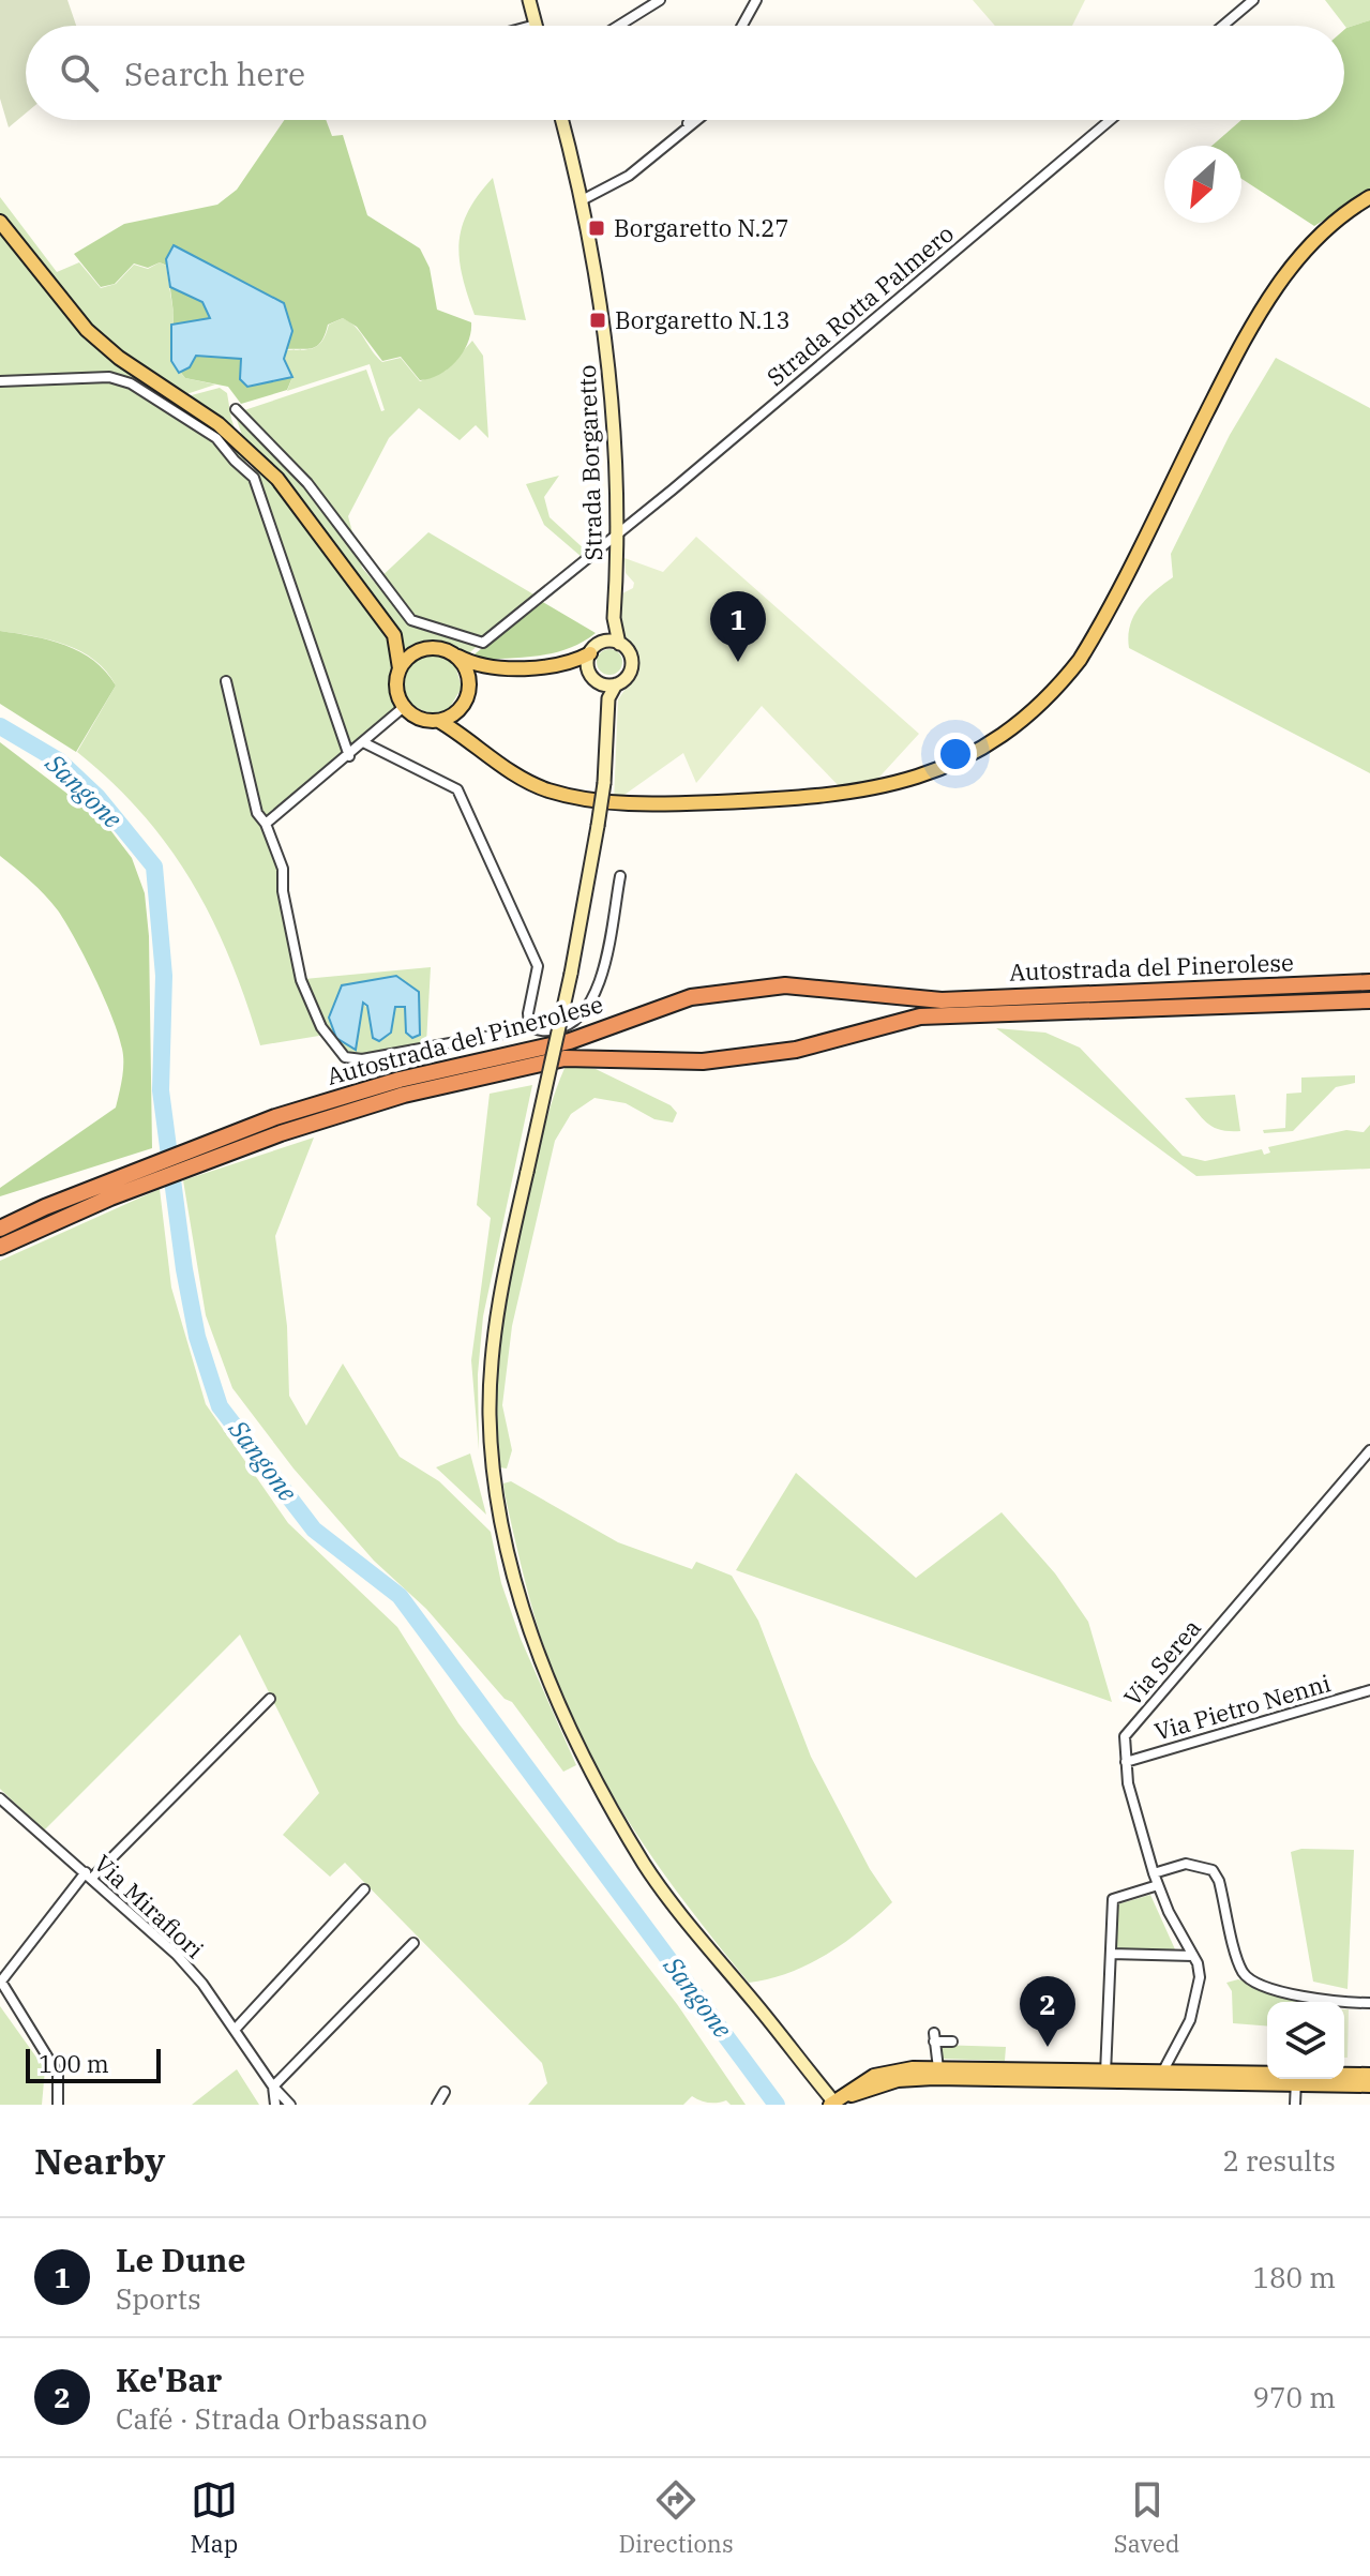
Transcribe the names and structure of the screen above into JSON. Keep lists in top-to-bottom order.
{
  "streets": {
    "highway": ["Autostrada del Pinerolese"],
    "street": [
      "Strada Rotta Palmero",
      "Strada Borgaretto",
      "Via Serea",
      "Via Pietro Nenni",
      "Via Mirafiori"
    ]
  },
  "crossings": [
    ["Strada Rotta Palmero", "Strada Borgaretto"],
    ["Via Serea", "Via Pietro Nenni"]
  ],
  "water": ["Sangone"],
  "places": {
    "transit": ["Borgaretto N.27", "Borgaretto N.13"]
  },
  "scale_bar": "100 m",
  "north": "bottom left",
  "page": {
    "search": "Search here",
    "pins": ["1", "2"],
    "scale": "100 m",
    "heading": ["Nearby", "2 results"],
    "list": [
      {
        "mark": "1",
        "name": "Le Dune",
        "note": "Sports",
        "value": "180 m"
      },
      {
        "mark": "2",
        "name": "Ke'Bar",
        "note": "Café · Strada Orbassano",
        "value": "970 m"
      }
    ],
    "nav": ["Map", "Directions", "Saved"]
  }
}
